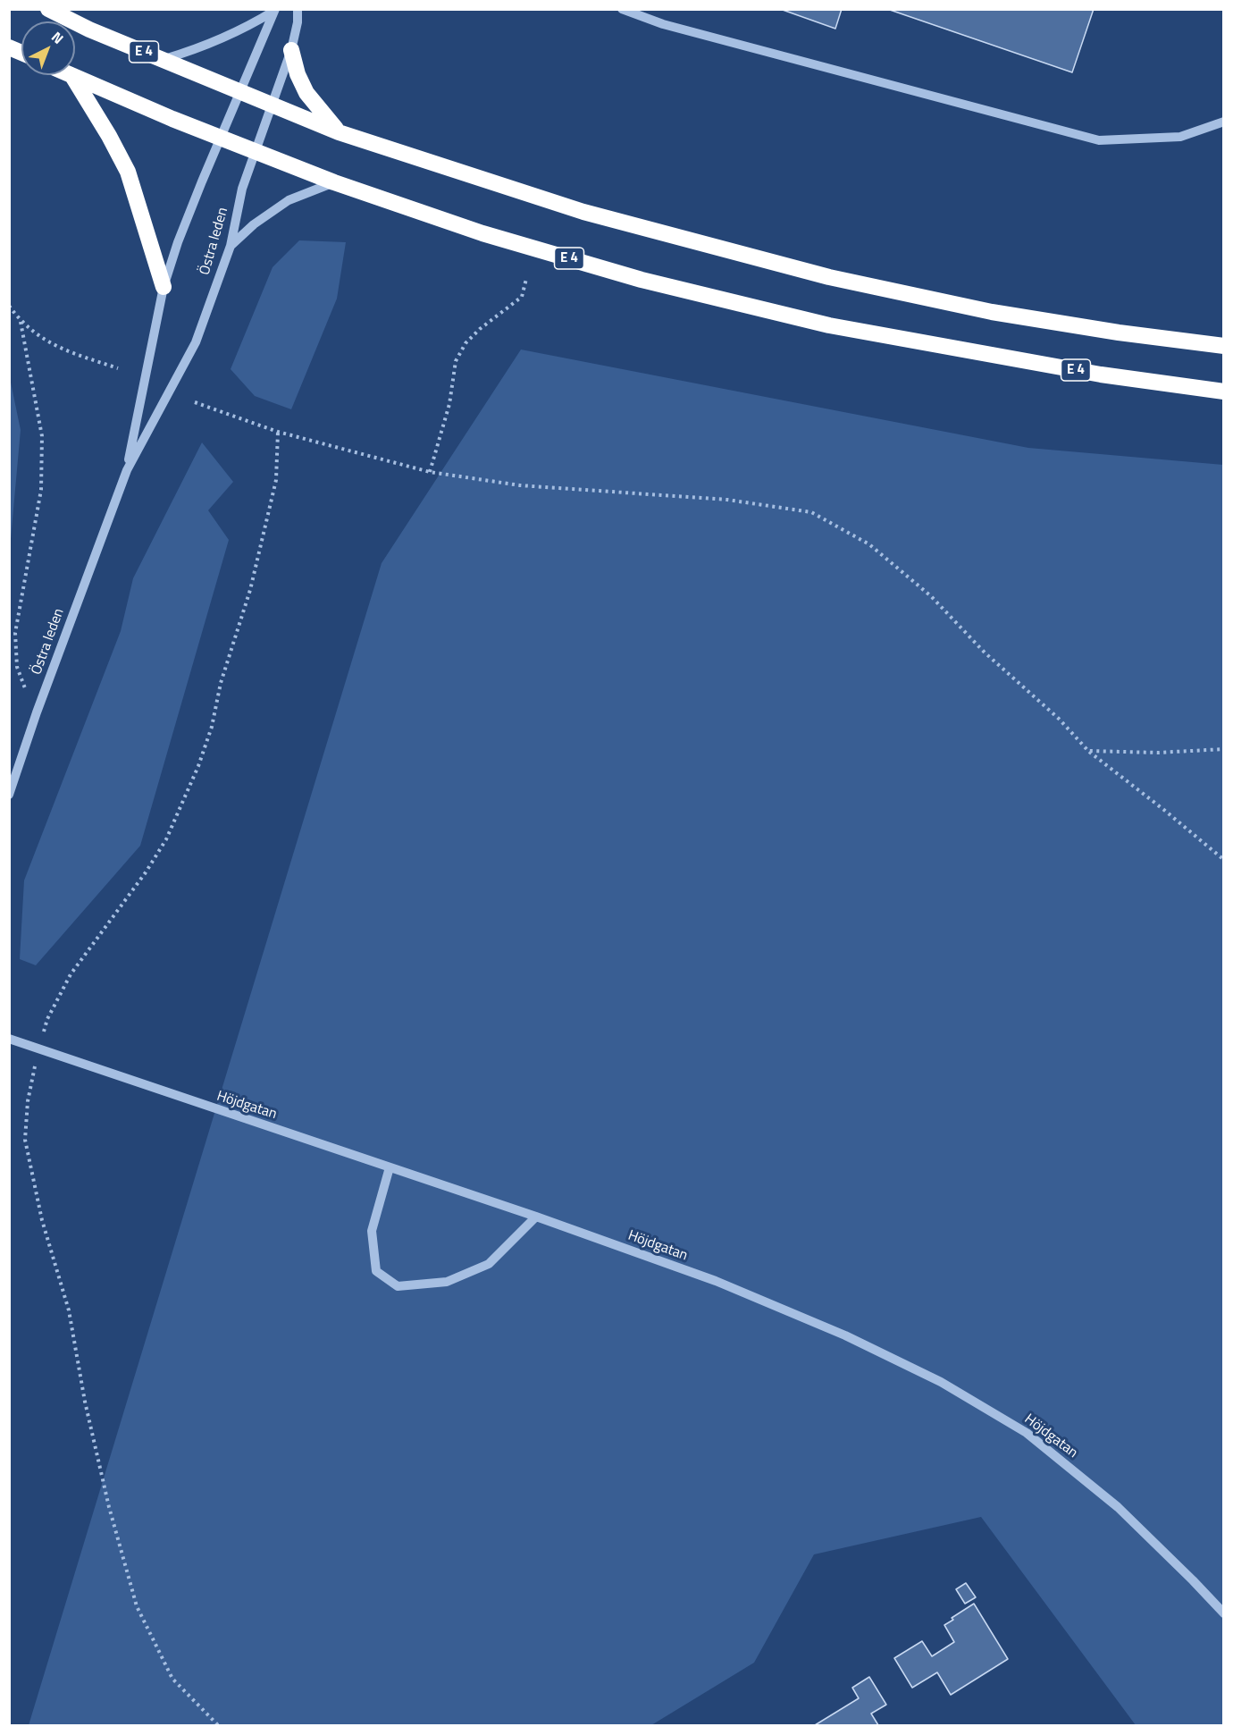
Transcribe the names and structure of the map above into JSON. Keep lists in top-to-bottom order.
{
  "streets": {
    "highway": ["E 4"],
    "street": ["Östra leden", "Höjdgatan"]
  },
  "crossings": [
    ["E 4", "Östra leden"]
  ],
  "north": "top right"
}
